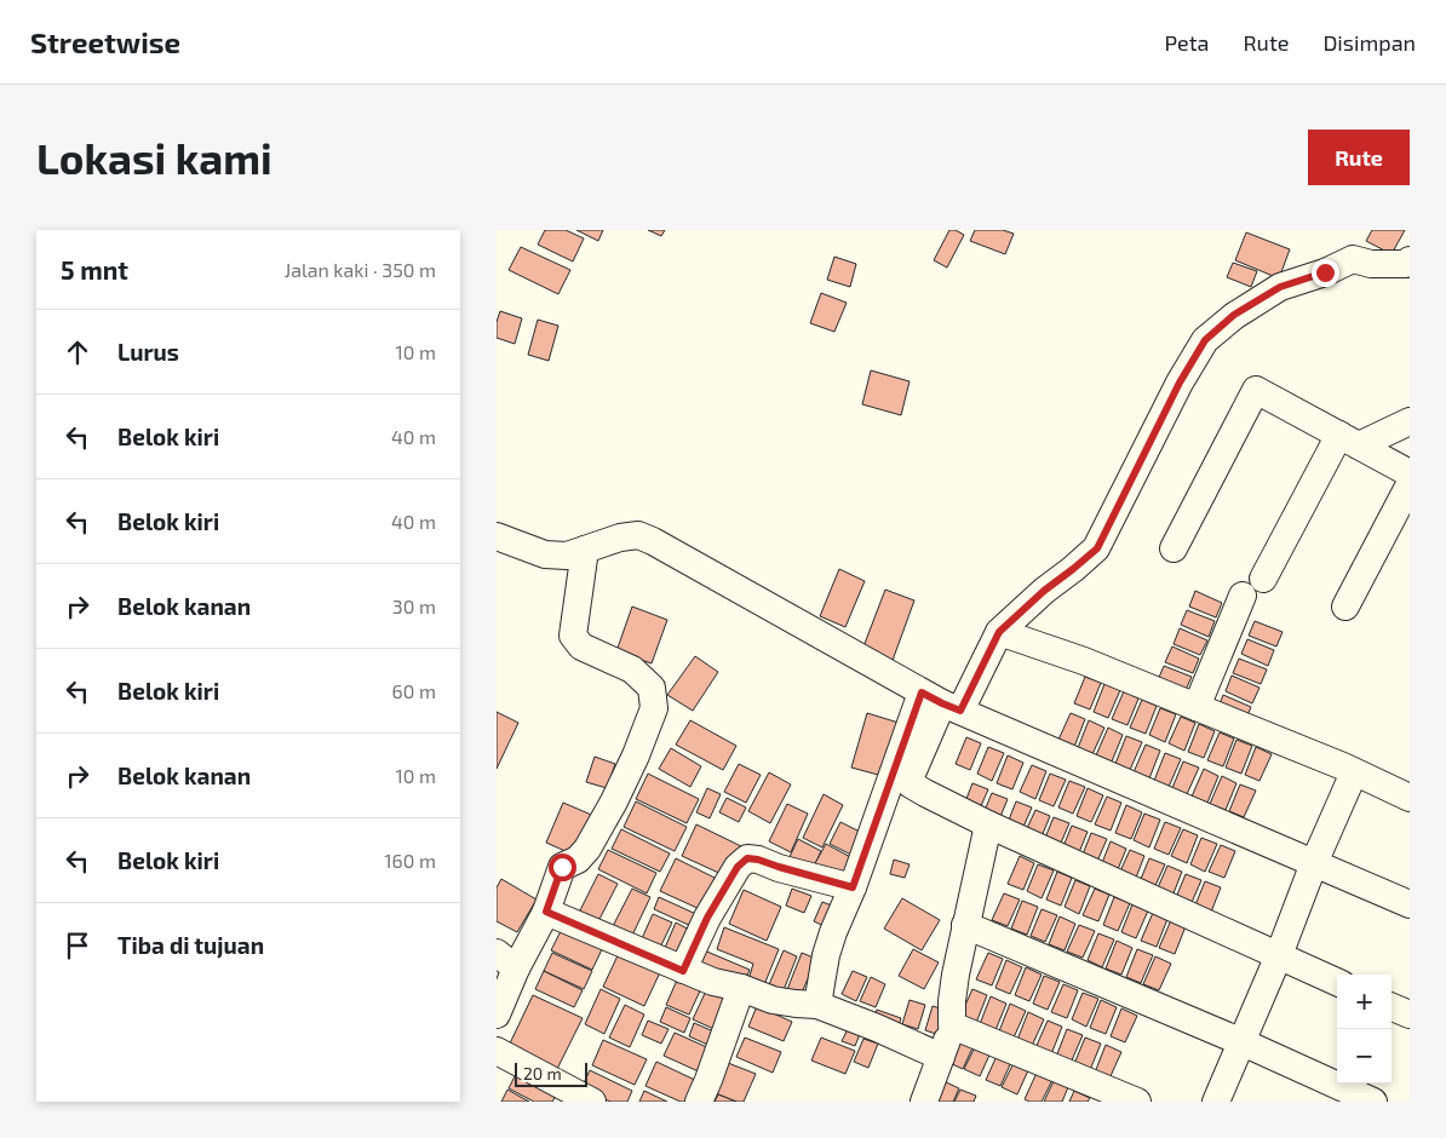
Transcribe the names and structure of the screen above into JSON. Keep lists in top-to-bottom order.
{
  "scale_bar": "20 m",
  "page": {
    "header": "Streetwise",
    "nav": ["Peta", "Rute", "Disimpan"],
    "buttons": "Rute",
    "title": "Lokasi kami",
    "heading": ["5 mnt", "Jalan kaki · 350 m"],
    "list": [
      ["Lurus", "10 m"],
      ["Belok kiri", "40 m"],
      ["Belok kiri", "40 m"],
      ["Belok kanan", "30 m"],
      ["Belok kiri", "60 m"],
      ["Belok kanan", "10 m"],
      ["Belok kiri", "160 m"],
      "Tiba di tujuan"
    ],
    "map_buttons": ["+", "−"],
    "scale": "20 m"
  }
}
